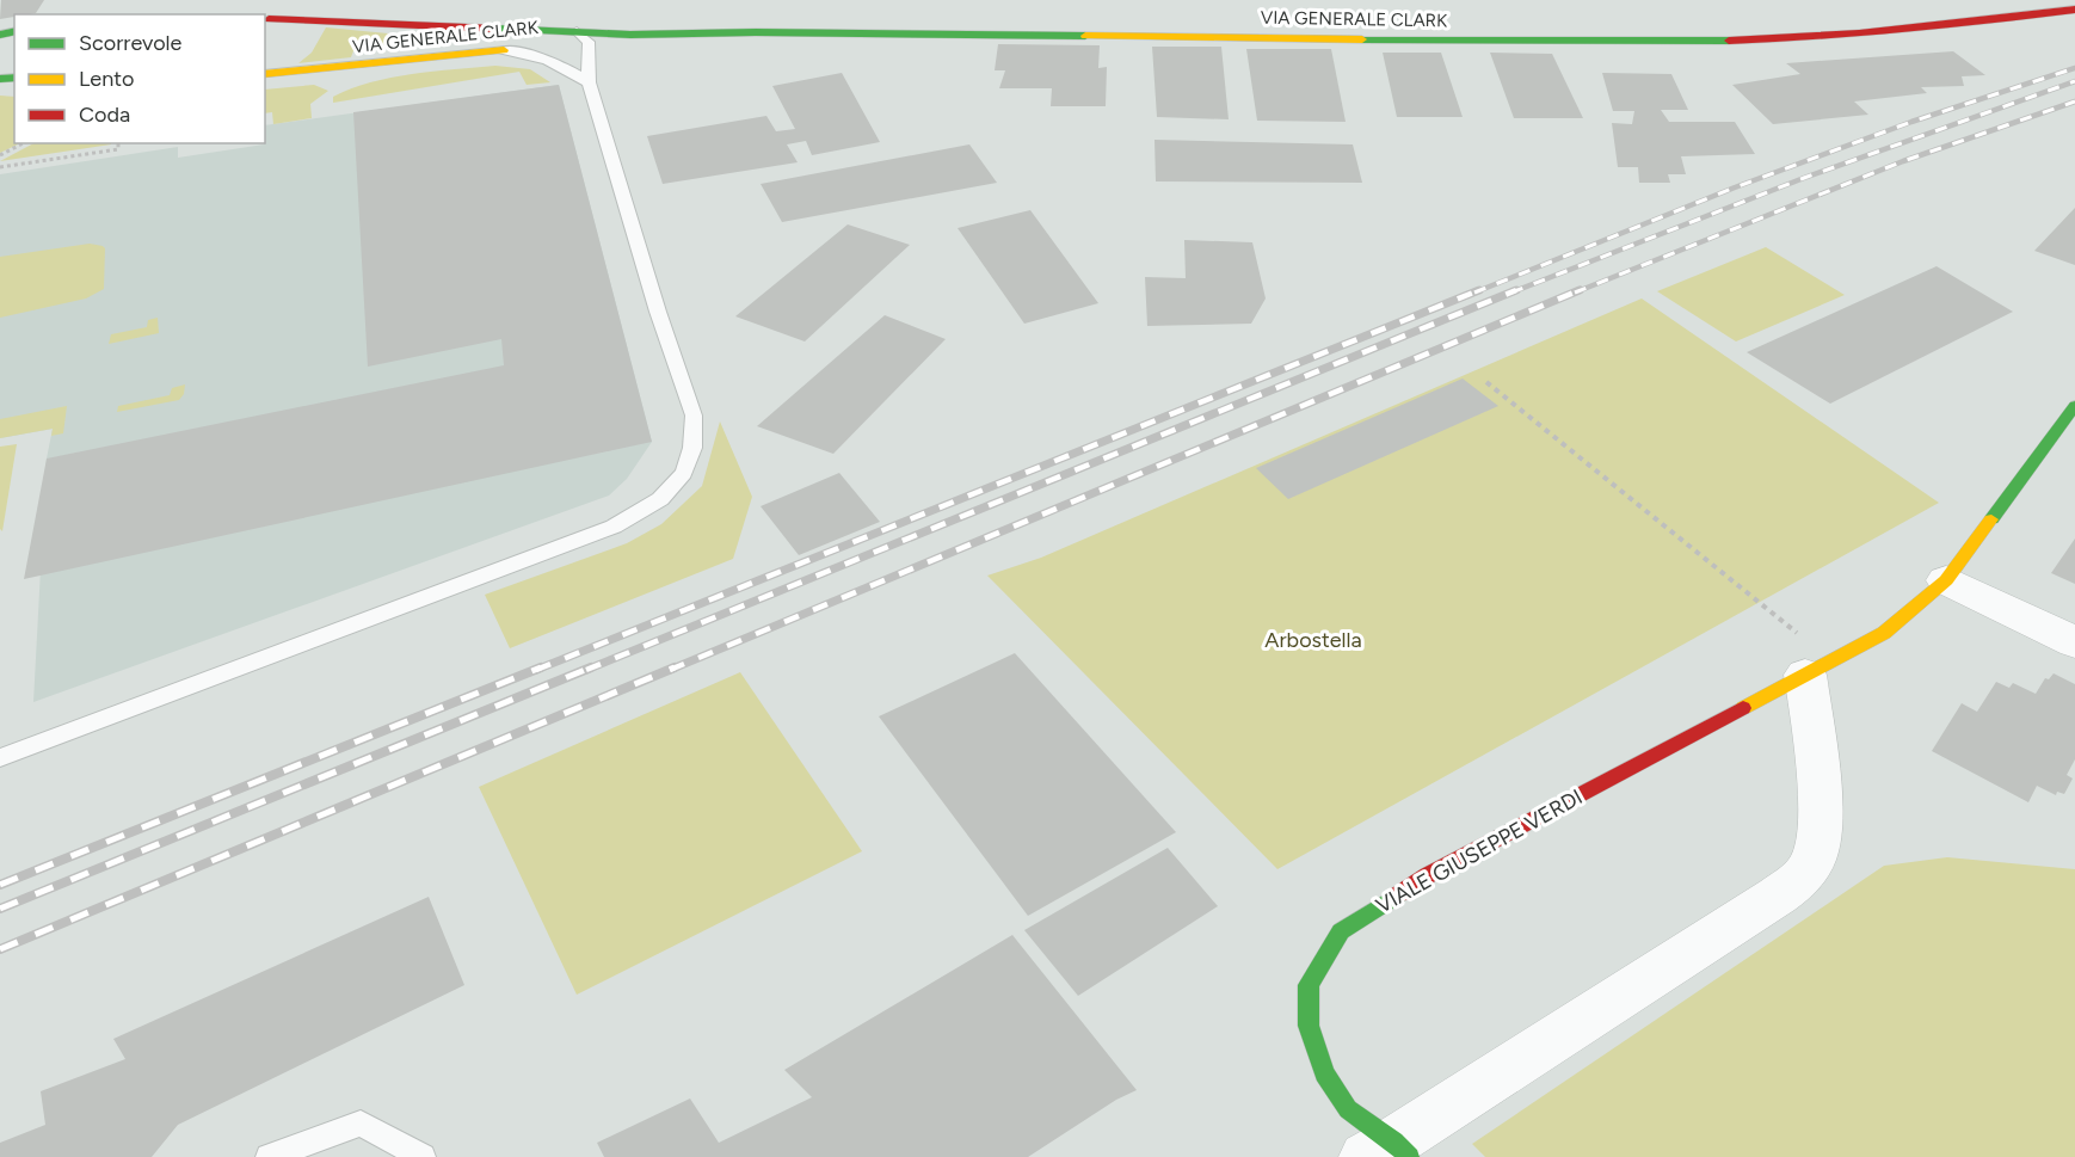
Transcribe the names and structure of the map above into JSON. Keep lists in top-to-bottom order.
{
  "streets": {
    "main road": ["VIA GENERALE CLARK", "VIALE GIUSEPPE VERDI"]
  },
  "parks": ["Arbostella"],
  "legend": ["Scorrevole", "Lento", "Coda"]
}
